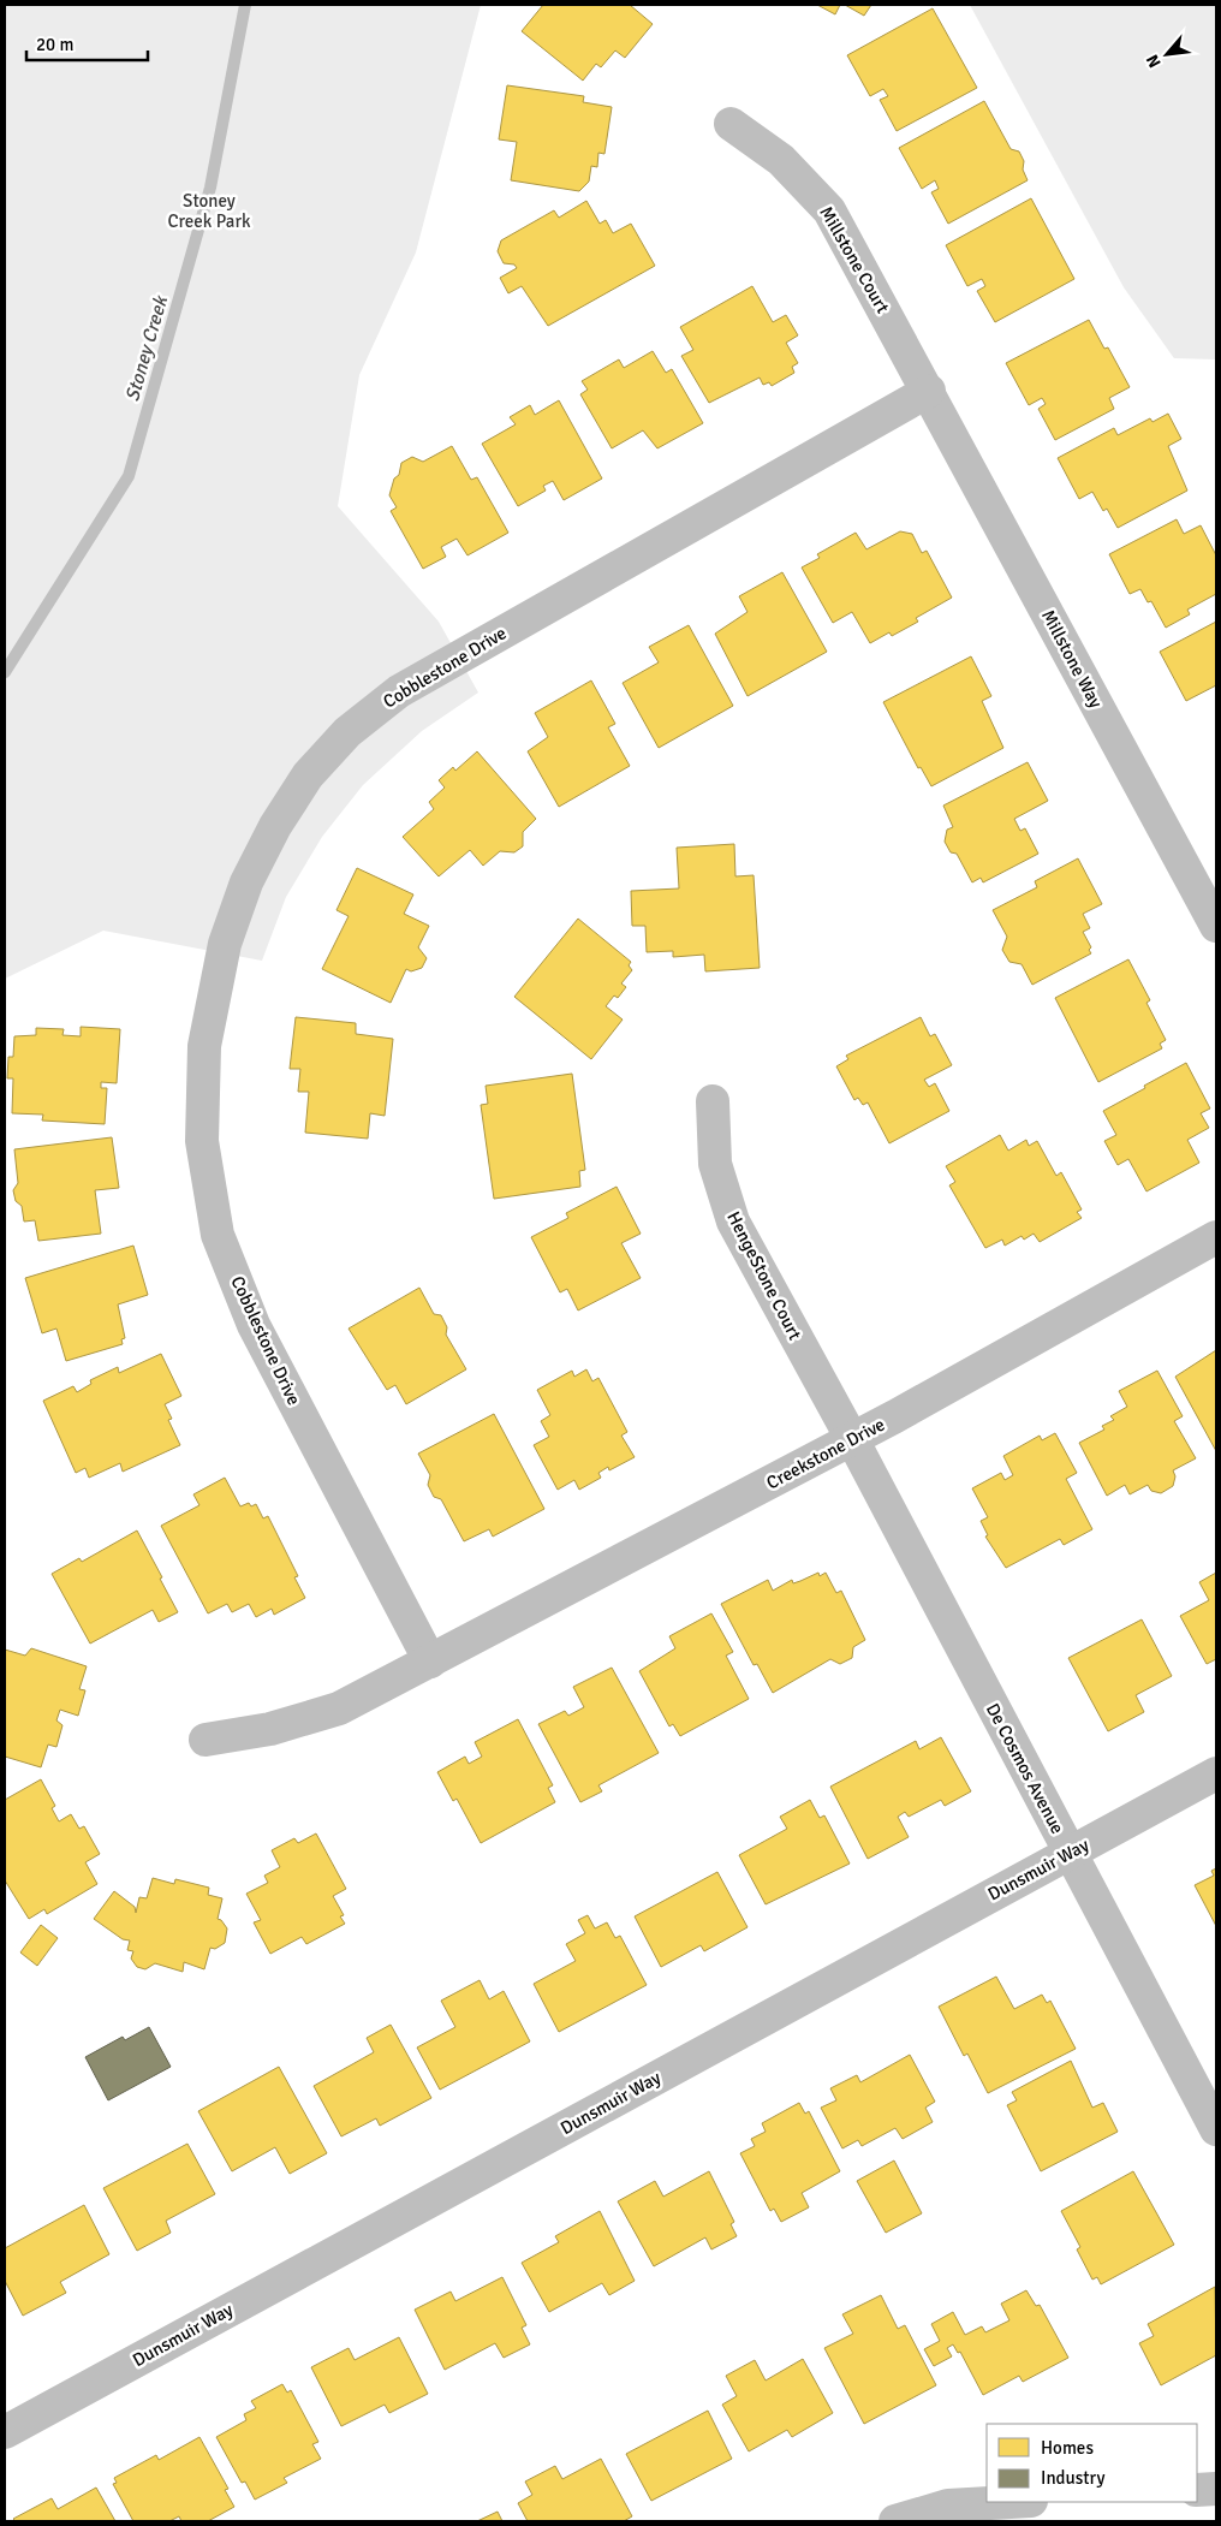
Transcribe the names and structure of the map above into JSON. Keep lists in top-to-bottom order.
{
  "streets": {
    "street": [
      "Millstone Court",
      "Millstone Way",
      "Cobblestone Drive",
      "HengeStone Court",
      "Creekstone Drive",
      "De Cosmos Avenue",
      "Dunsmuir Way"
    ]
  },
  "crossings": [
    ["Millstone Court", "Millstone Way"],
    ["Millstone Court", "Cobblestone Drive"],
    ["Millstone Way", "Cobblestone Drive"],
    ["Cobblestone Drive", "Creekstone Drive"],
    ["HengeStone Court", "Creekstone Drive"],
    ["HengeStone Court", "De Cosmos Avenue"],
    ["Creekstone Drive", "De Cosmos Avenue"],
    ["De Cosmos Avenue", "Dunsmuir Way"]
  ],
  "water": ["Stoney Creek"],
  "parks": ["Stoney Creek Park"],
  "legend": ["Homes", "Industry"],
  "scale_bar": "20 m",
  "north": "bottom left"
}
